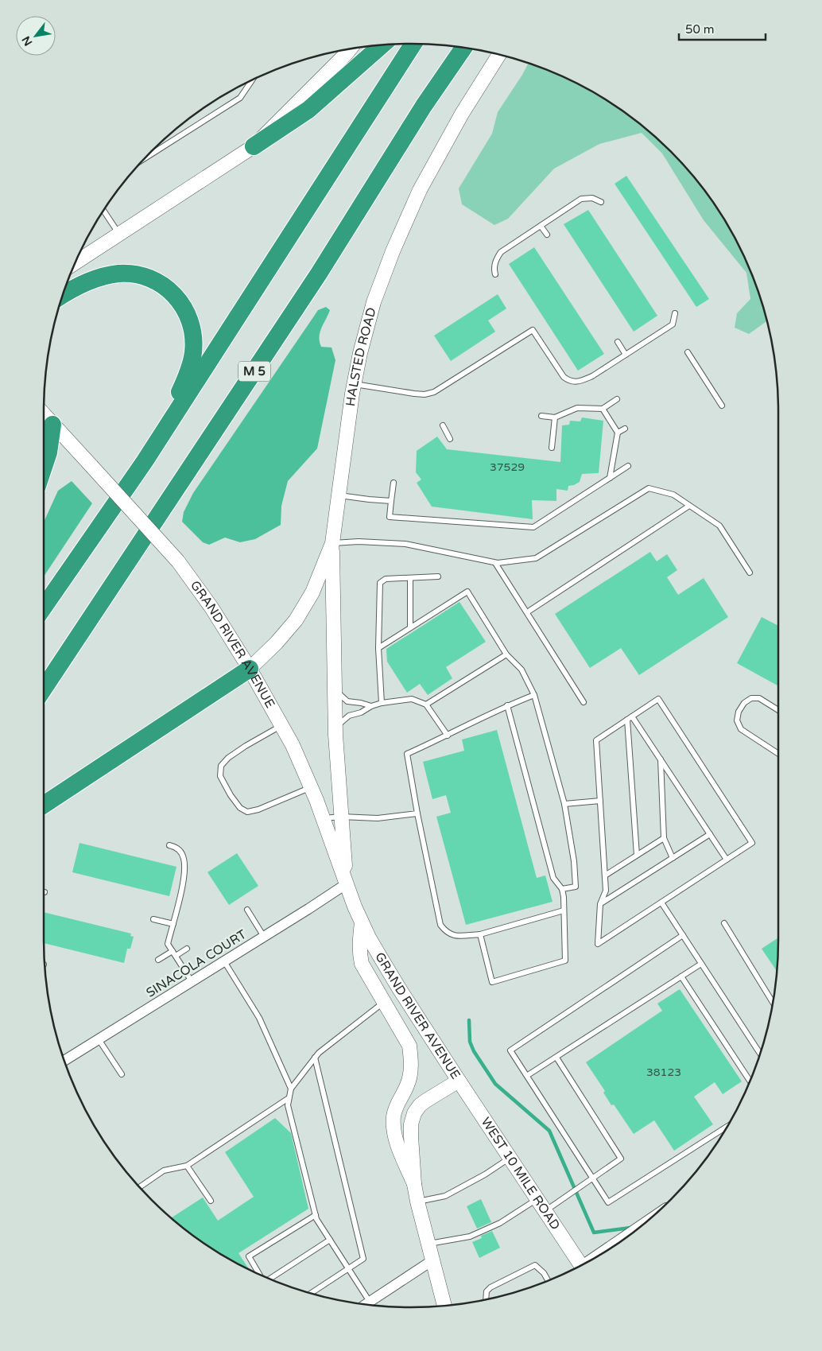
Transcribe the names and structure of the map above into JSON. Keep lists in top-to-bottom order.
{
  "streets": {
    "highway": ["M 5"],
    "main road": ["HALSTED ROAD", "GRAND RIVER AVENUE", "WEST 10 MILE ROAD"],
    "street": ["SINACOLA COURT"]
  },
  "crossings": [
    ["HALSTED ROAD", "GRAND RIVER AVENUE"],
    ["GRAND RIVER AVENUE", "SINACOLA COURT"],
    ["GRAND RIVER AVENUE", "WEST 10 MILE ROAD"]
  ],
  "house_numbers": ["37529", "38123"],
  "scale_bar": "50 m",
  "north": "bottom left"
}
